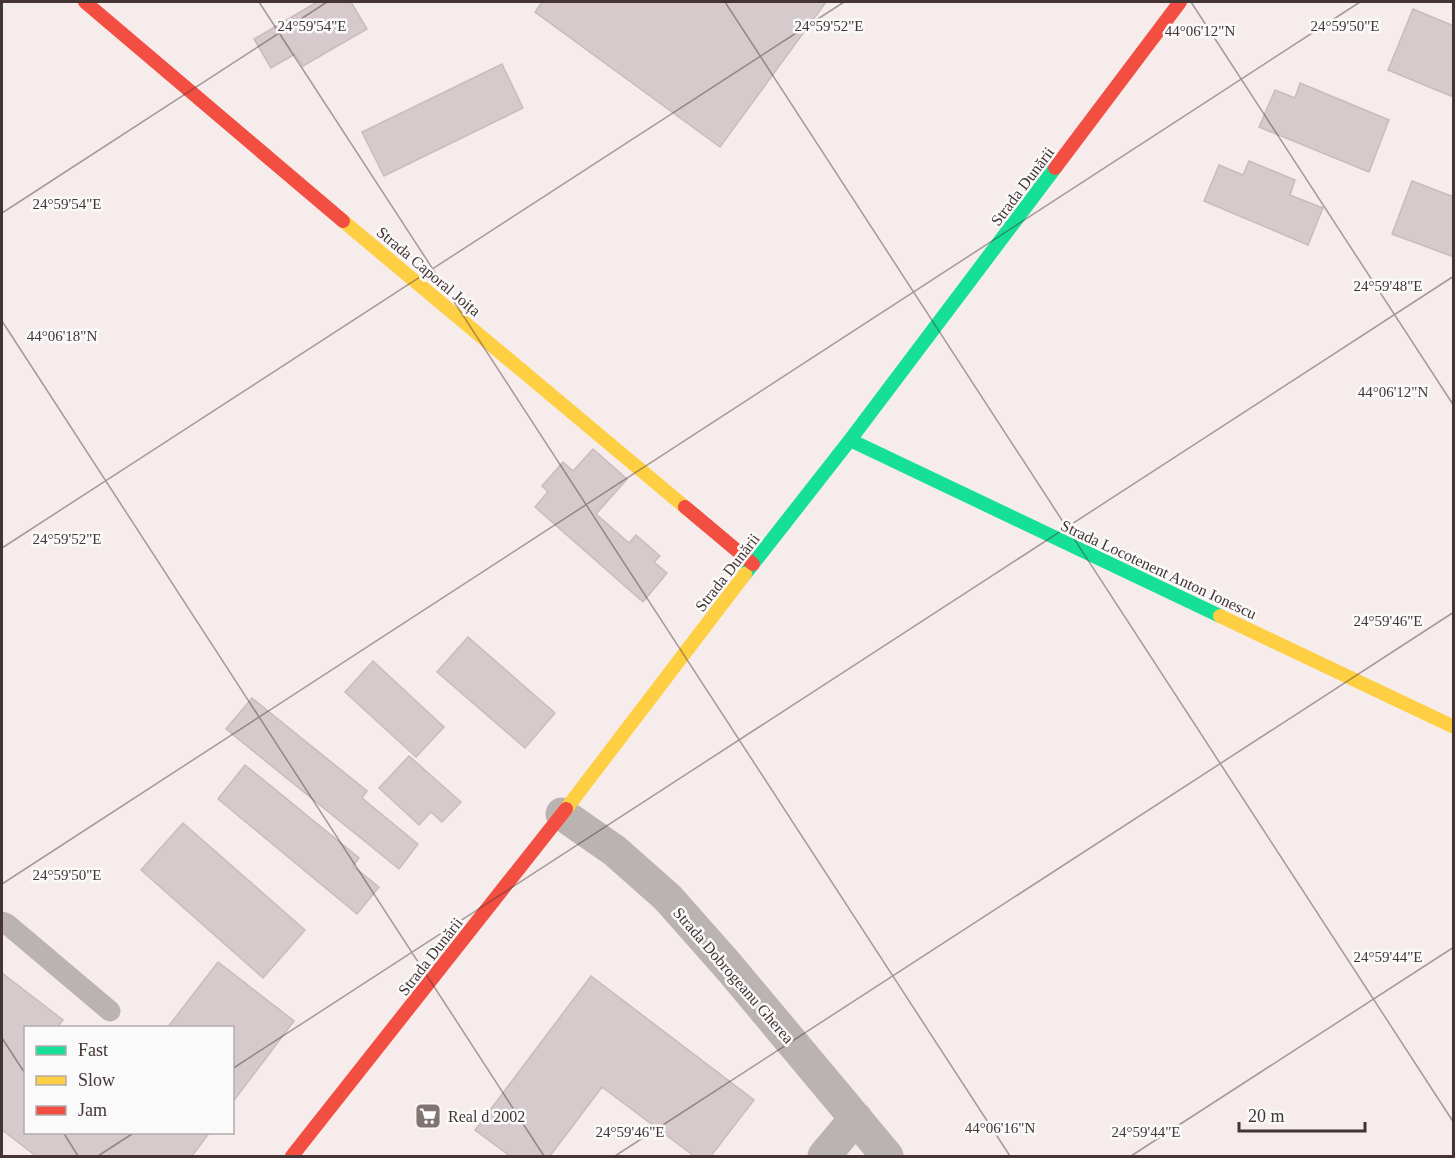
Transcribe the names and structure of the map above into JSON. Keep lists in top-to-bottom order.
{
  "streets": {
    "street": [
      "Strada Dunării",
      "Strada Caporal Joița",
      "Strada Locotenent Anton Ionescu",
      "Strada Dobrogeanu Gherea"
    ]
  },
  "crossings": [
    ["Strada Dunării", "Strada Caporal Joița"],
    ["Strada Dunării", "Strada Locotenent Anton Ionescu"],
    ["Strada Dunării", "Strada Dobrogeanu Gherea"]
  ],
  "places": {
    "supermarket": ["Real d 2002"]
  },
  "legend": ["Fast", "Slow", "Jam"],
  "scale_bar": "20 m",
  "coordinates": [
    "24°59'54\"E",
    "24°59'52\"E",
    "24°59'50\"E",
    "44°06'12\"N",
    "24°59'48\"E",
    "44°06'18\"N",
    "24°59'46\"E",
    "24°59'44\"E",
    "44°06'16\"N"
  ]
}
